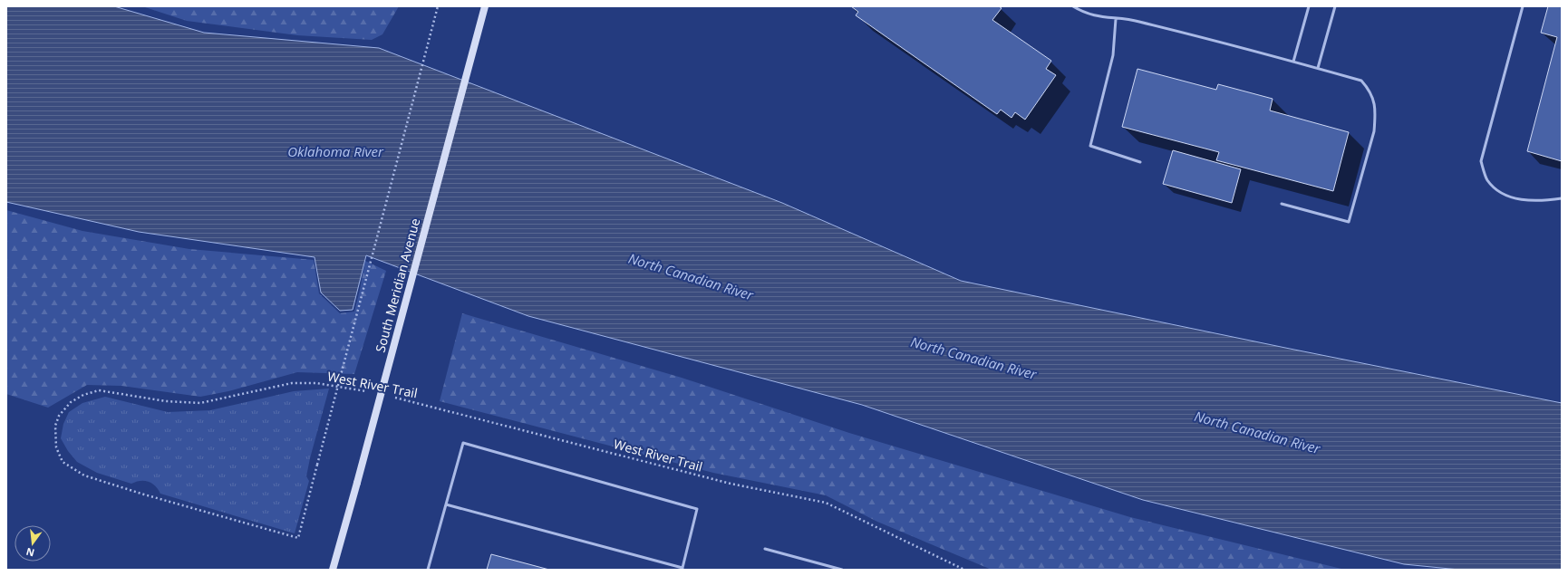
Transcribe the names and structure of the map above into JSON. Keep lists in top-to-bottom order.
{
  "streets": {
    "main road": ["South Meridian Avenue"],
    "path": ["West River Trail"]
  },
  "water": ["Oklahoma River", "North Canadian River"],
  "north": "bottom"
}
